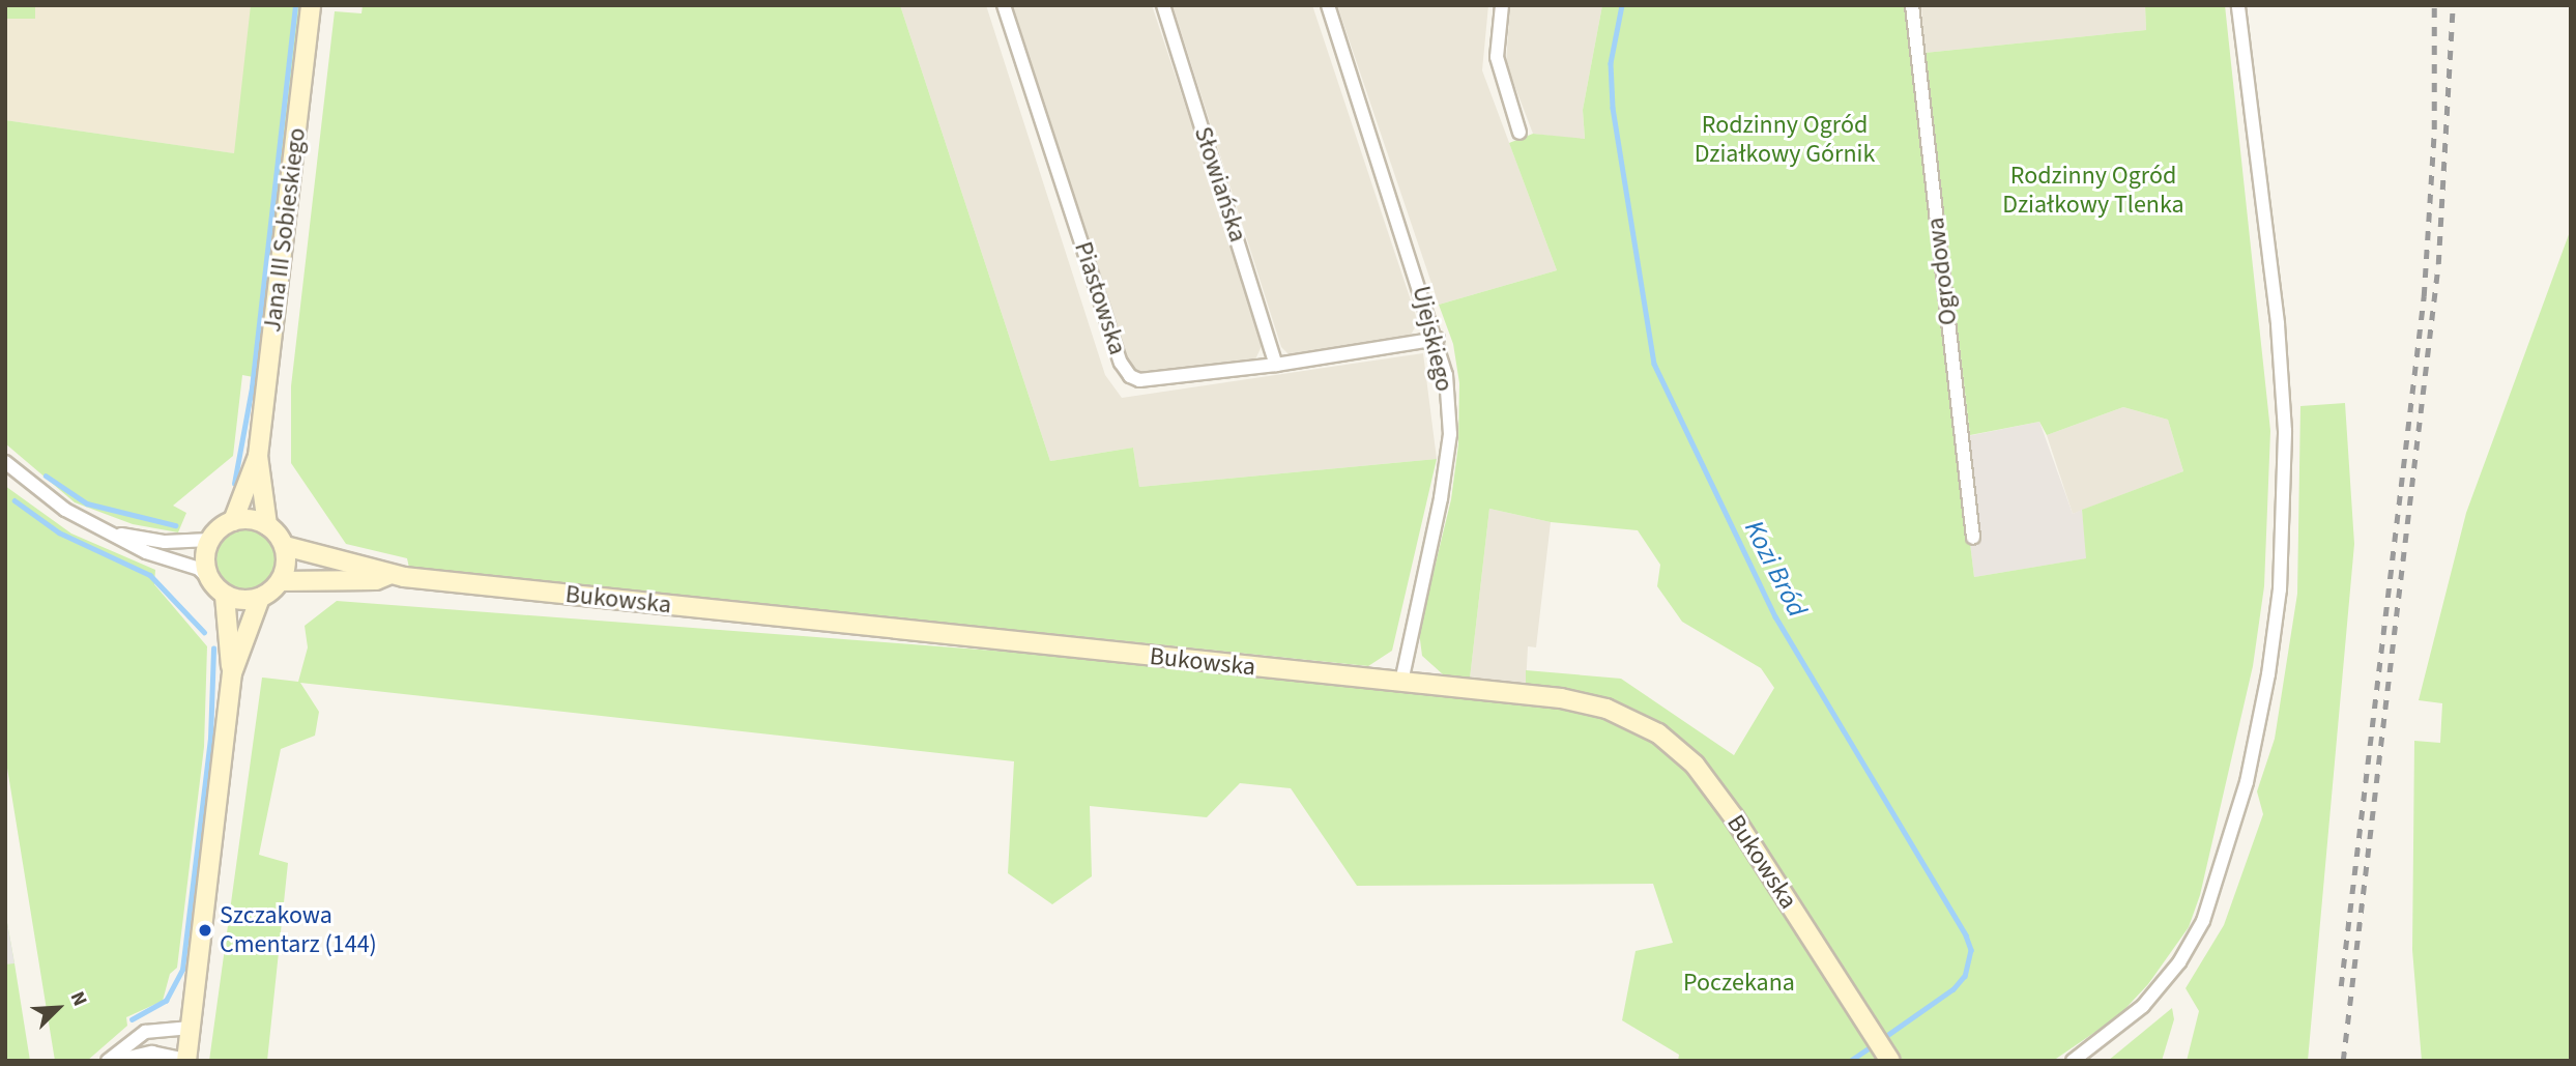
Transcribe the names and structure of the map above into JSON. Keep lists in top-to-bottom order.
{
  "streets": {
    "street": [
      "Słowiańska",
      "Jana III Sobieskiego",
      "Ogrodowa",
      "Piastowska",
      "Ujejskiego",
      "Bukowska"
    ]
  },
  "crossings": [
    ["Słowiańska", "Piastowska"],
    ["Piastowska", "Ujejskiego"],
    ["Ujejskiego", "Bukowska"]
  ],
  "water": ["Kozi Bród"],
  "parks": ["Rodzinny Ogród Działkowy Górnik", "Rodzinny Ogród Działkowy Tlenka", "Poczekana"],
  "places": ["Szczakowa Cmentarz (144)"],
  "north": "top right"
}
